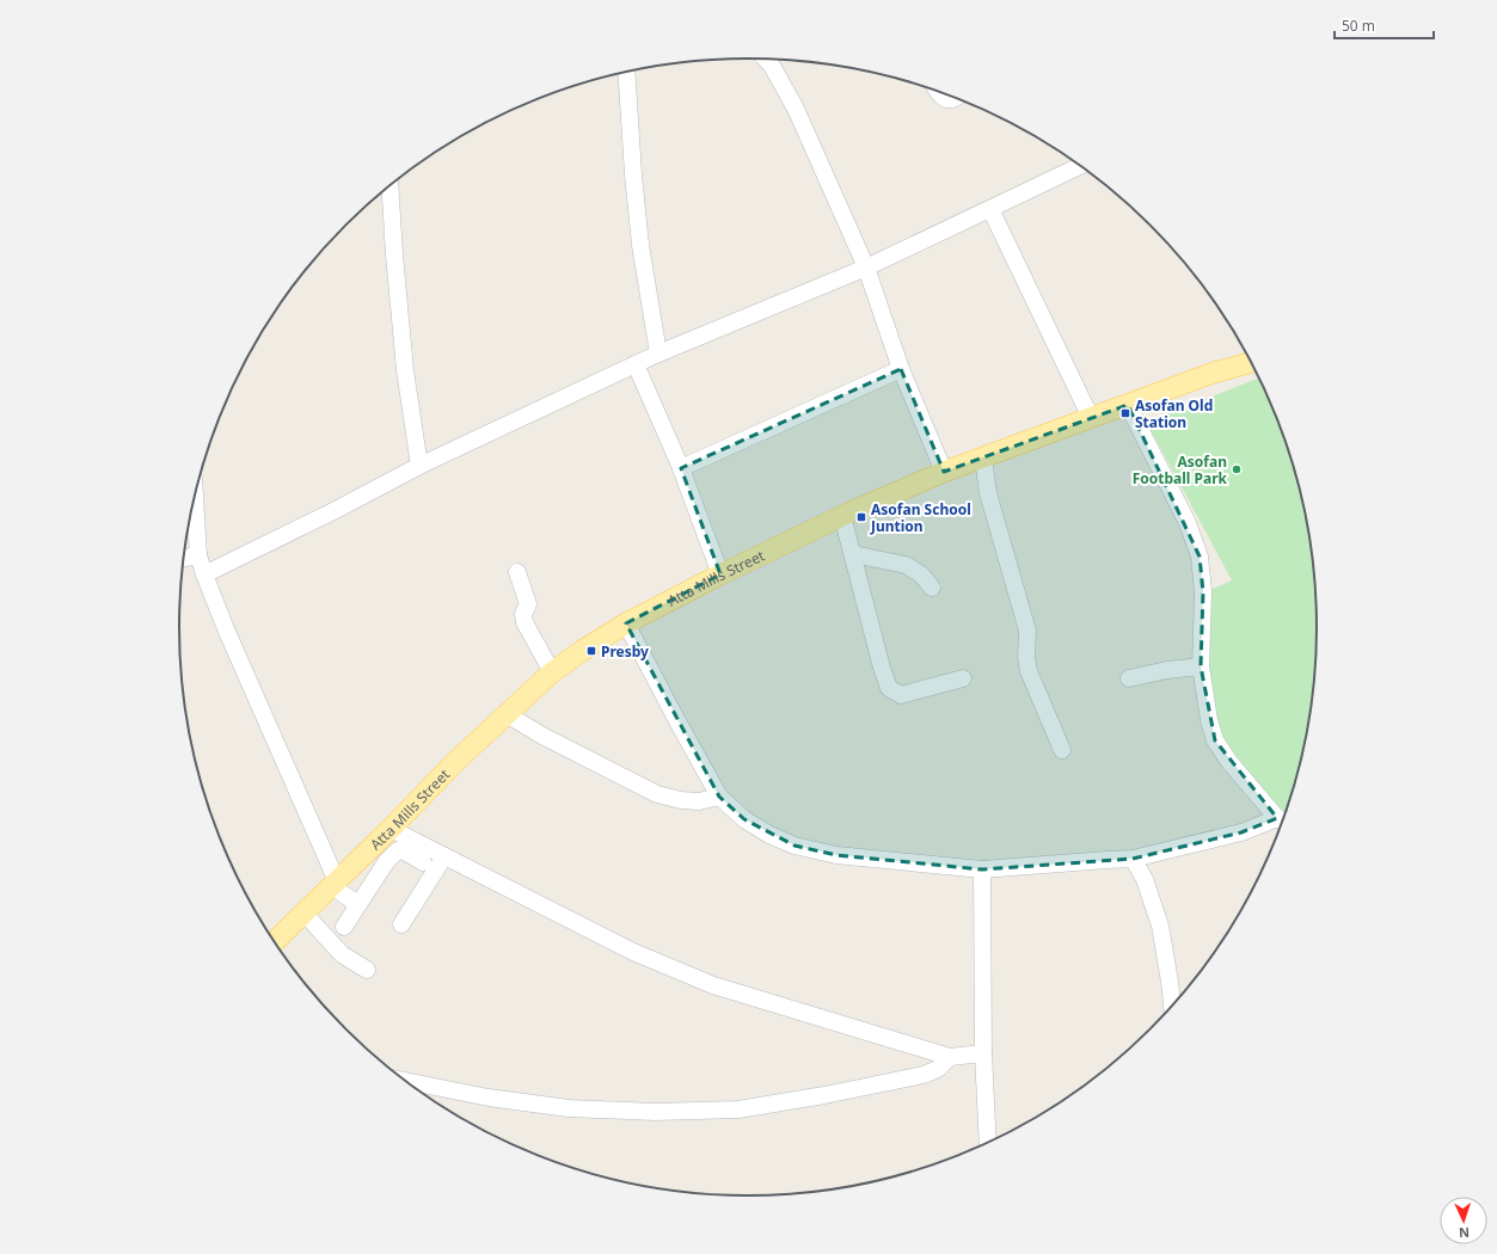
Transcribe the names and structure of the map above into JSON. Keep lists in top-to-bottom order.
{
  "streets": {
    "main road": ["Atta Mills Street"]
  },
  "places": {
    "transit": ["Asofan Old Station", "Asofan School Juntion", "Presby"],
    "other": ["Asofan Football Park"]
  },
  "scale_bar": "50 m",
  "north": "bottom"
}
